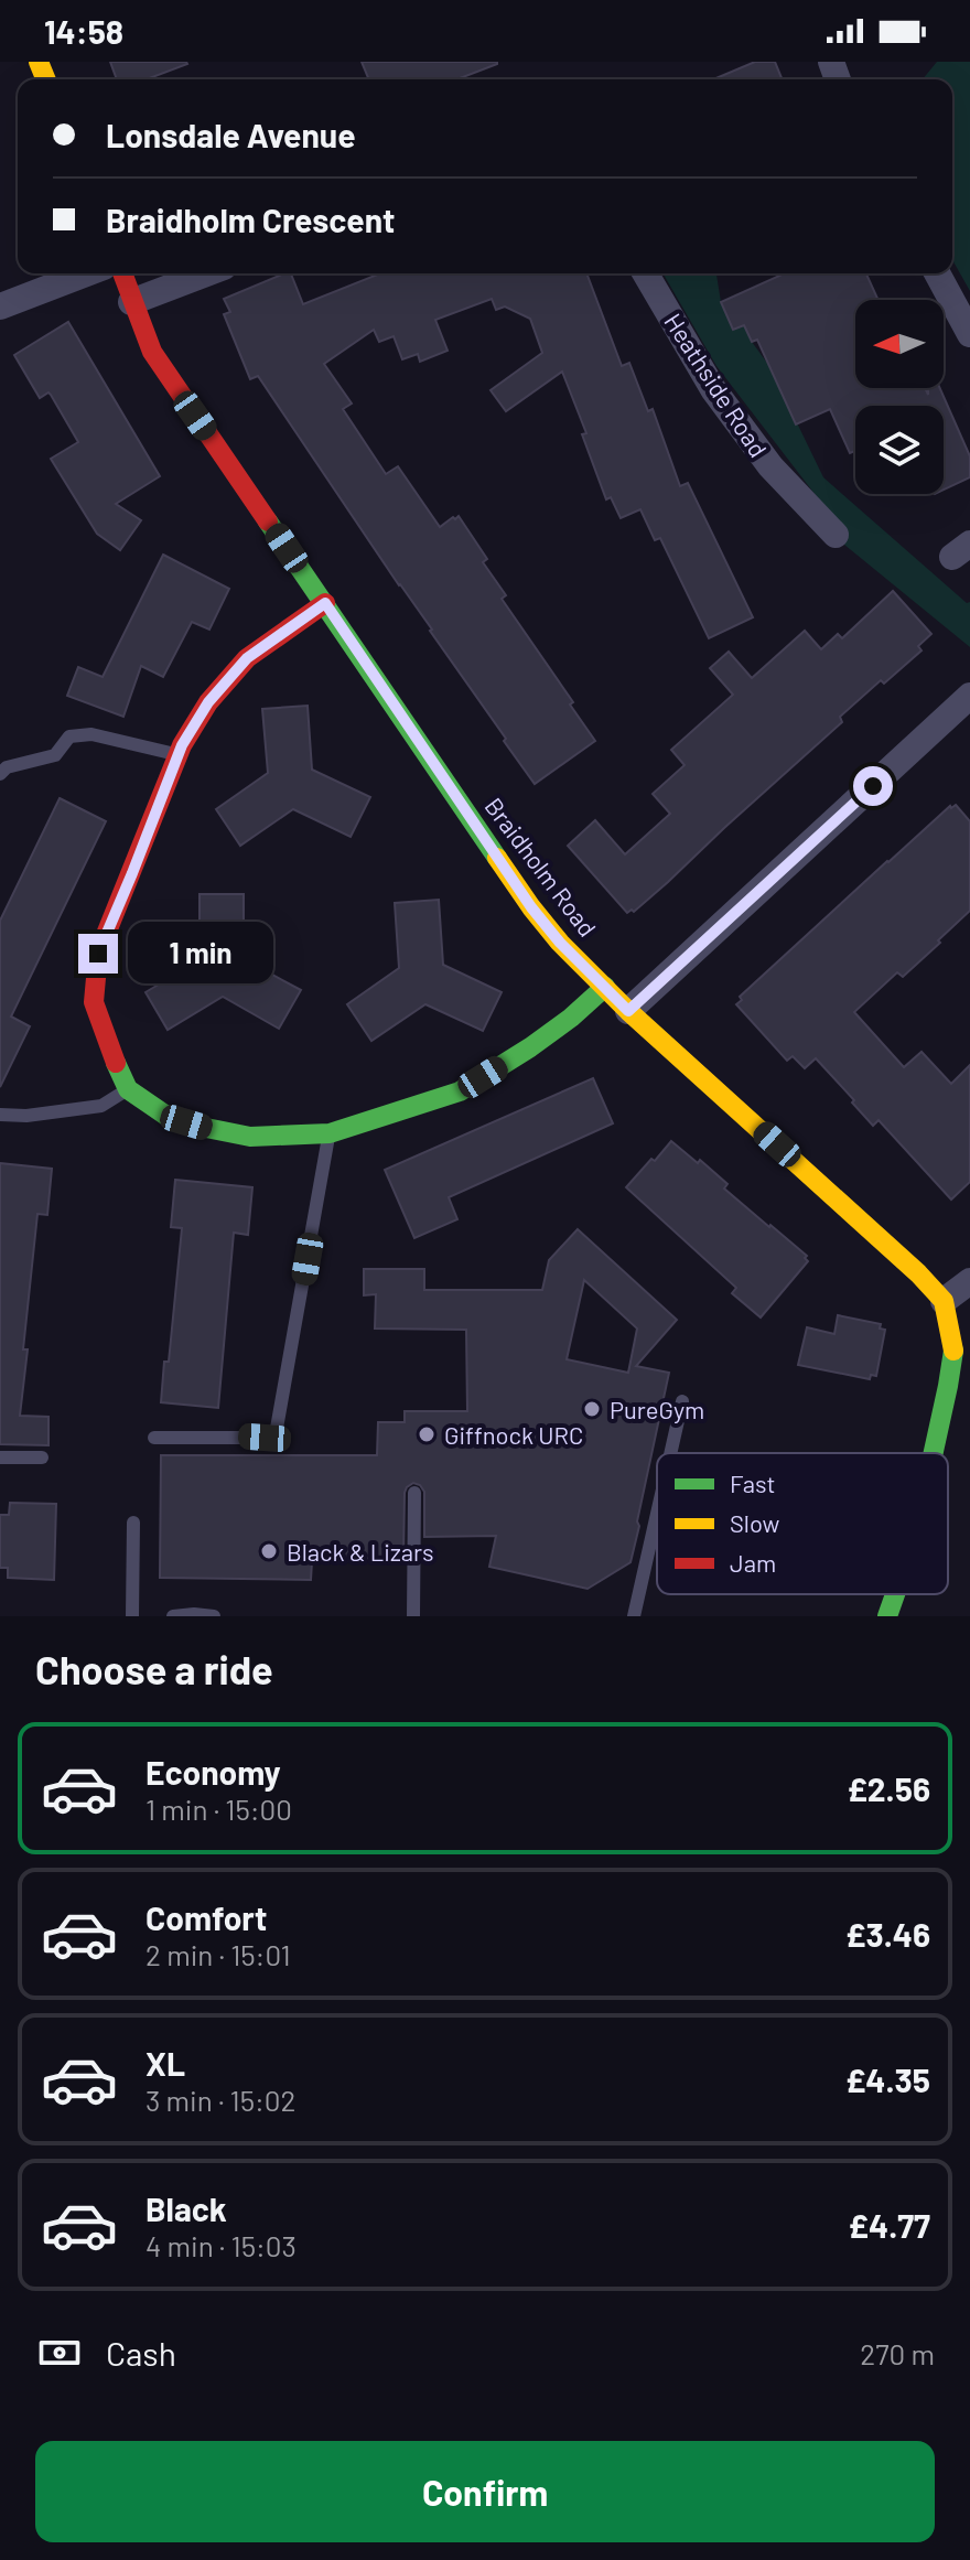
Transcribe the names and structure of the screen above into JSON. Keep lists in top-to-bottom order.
{
  "streets": {
    "street": ["Heathside Road", "Braidholm Road"]
  },
  "places": ["PureGym", "Giffnock URC", "Black & Lizars"],
  "legend": ["Fast", "Slow", "Jam"],
  "north": "left",
  "page": {
    "status": "14:58",
    "banner": ["Lonsdale Avenue", "Braidholm Crescent"],
    "bubble": "1 min",
    "heading": "Choose a ride",
    "list": [
      {
        "name": "Economy",
        "note": "1 min · 15:00",
        "value": "£2.56"
      },
      {
        "name": "Comfort",
        "note": "2 min · 15:01",
        "value": "£3.46"
      },
      {
        "name": "XL",
        "note": "3 min · 15:02",
        "value": "£4.35"
      },
      {
        "name": "Black",
        "note": "4 min · 15:03",
        "value": "£4.77"
      }
    ],
    "pay": ["Cash", "270 m"],
    "buttons": "Confirm"
  }
}
